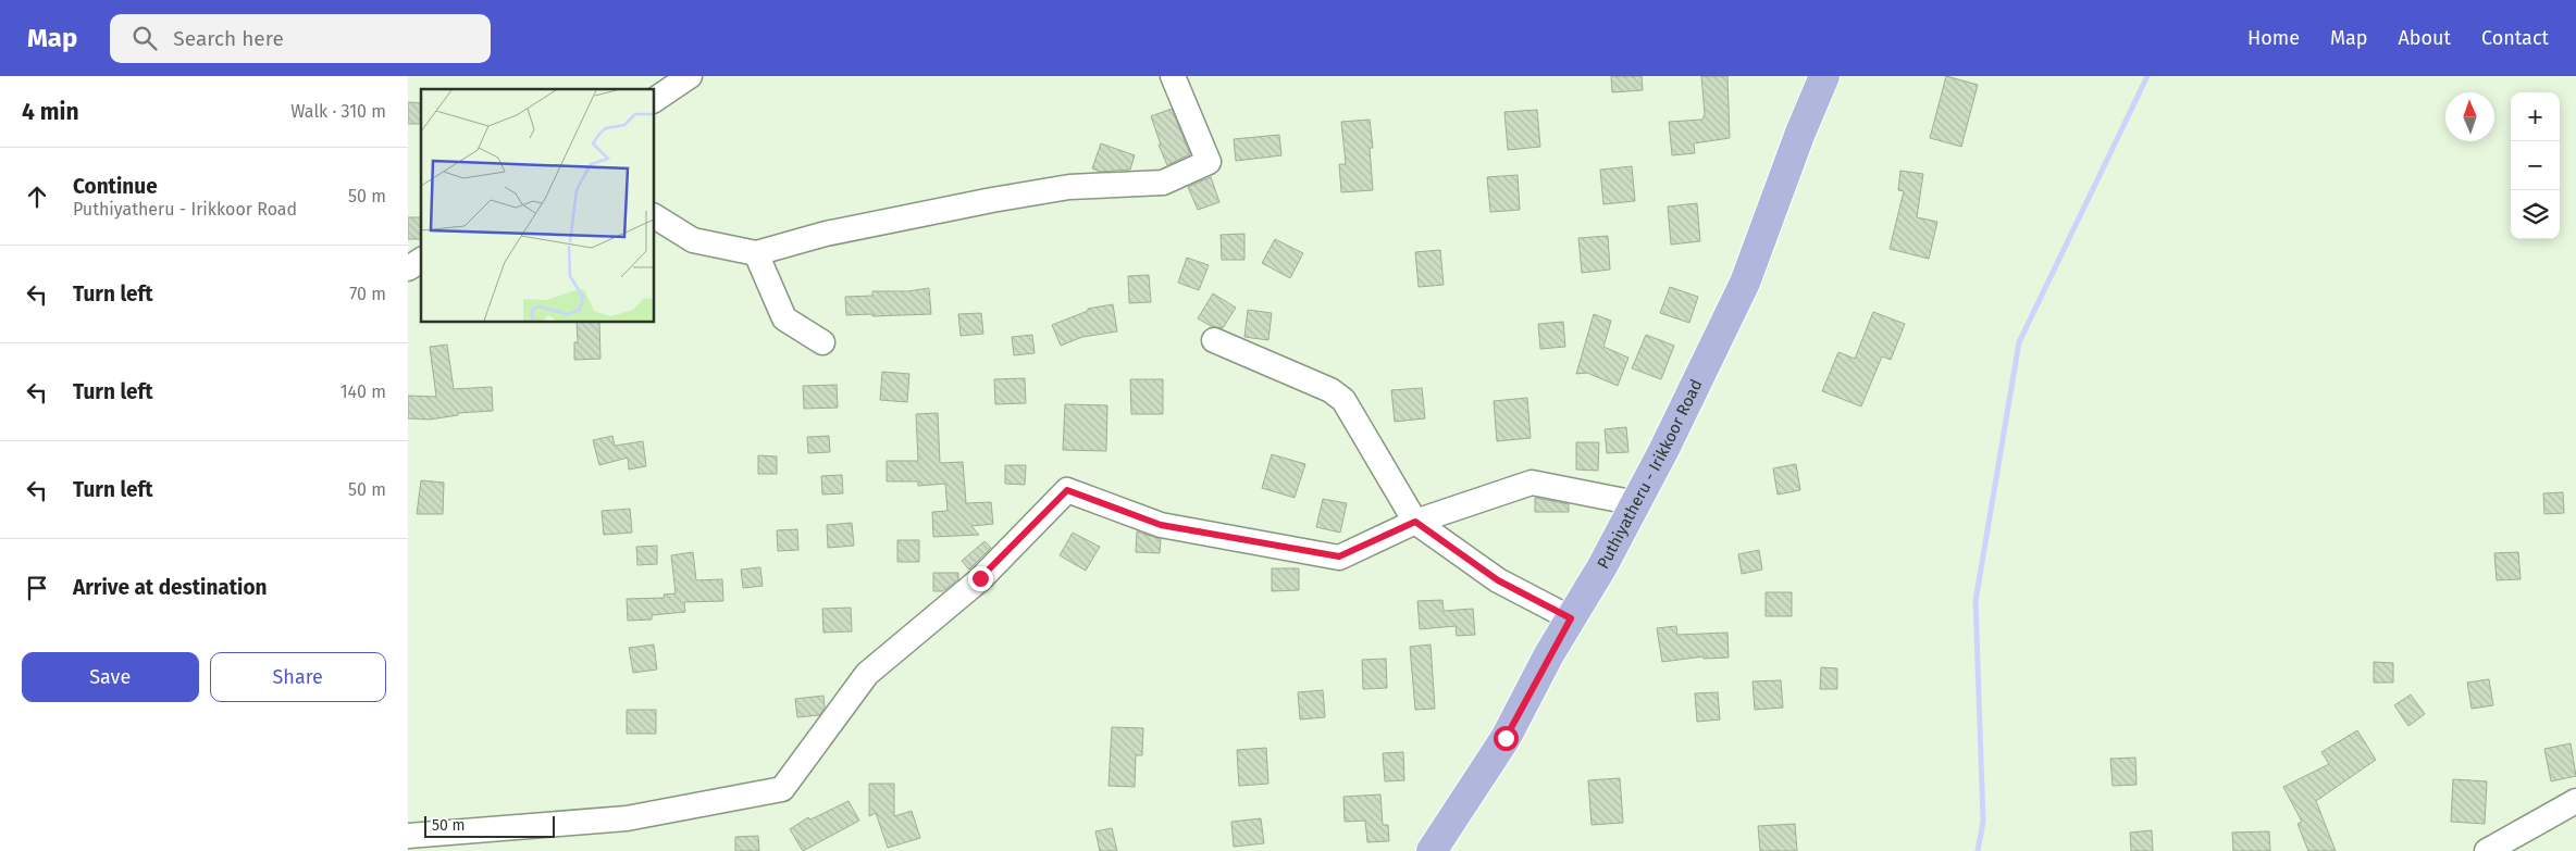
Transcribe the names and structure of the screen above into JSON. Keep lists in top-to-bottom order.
{
  "streets": {
    "main road": ["Puthiyatheru - Irikkoor Road"]
  },
  "scale_bar": "50 m",
  "north": "top",
  "page": {
    "header": "Map",
    "search": "Search here",
    "nav": [
      "Home",
      "Map",
      "About",
      "Contact"
    ],
    "heading": ["4 min", "Walk · 310 m"],
    "map_buttons": ["+", "−"],
    "list": [
      ["Continue", "Puthiyatheru - Irikkoor Road", "50 m"],
      ["Turn left", "70 m"],
      ["Turn left", "140 m"],
      ["Turn left", "50 m"],
      "Arrive at destination"
    ],
    "buttons": ["Save", "Share"],
    "scale": "50 m"
  }
}
